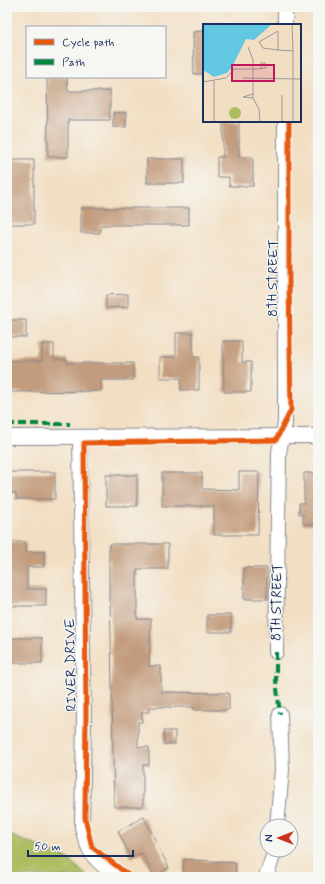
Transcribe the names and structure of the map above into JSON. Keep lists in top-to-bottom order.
{
  "streets": {
    "street": ["8TH STREET", "RIVER DRIVE"]
  },
  "legend": ["Cycle path", "Path"],
  "scale_bar": "50 m",
  "north": "left"
}
